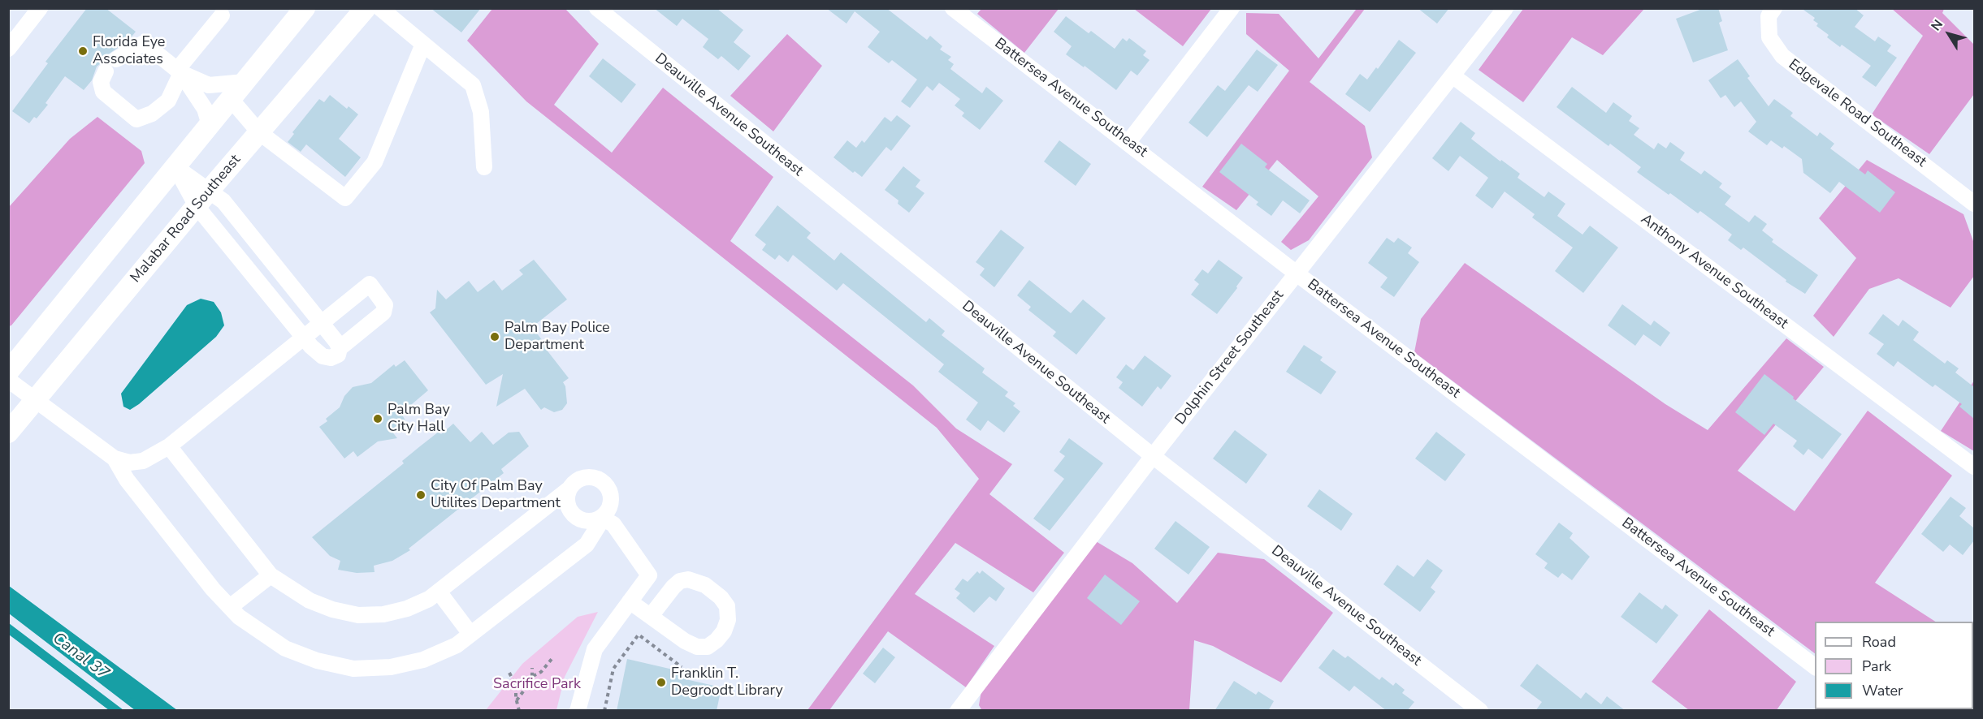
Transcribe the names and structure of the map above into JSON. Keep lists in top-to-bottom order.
{
  "streets": {
    "main road": ["Malabar Road Southeast"],
    "street": [
      "Battersea Avenue Southeast",
      "Edgevale Road Southeast",
      "Deauville Avenue Southeast",
      "Anthony Avenue Southeast",
      "Dolphin Street Southeast"
    ]
  },
  "crossings": [
    ["Battersea Avenue Southeast", "Dolphin Street Southeast"],
    ["Deauville Avenue Southeast", "Dolphin Street Southeast"],
    ["Anthony Avenue Southeast", "Dolphin Street Southeast"]
  ],
  "water": ["Canal 37"],
  "parks": ["Sacrifice Park"],
  "places": [
    "Florida Eye Associates",
    "Palm Bay Police Department",
    "Palm Bay City Hall",
    "City Of Palm Bay Utilites Department",
    "Franklin T. Degroodt Library"
  ],
  "legend": ["Road", "Park", "Water"],
  "north": "top left"
}
